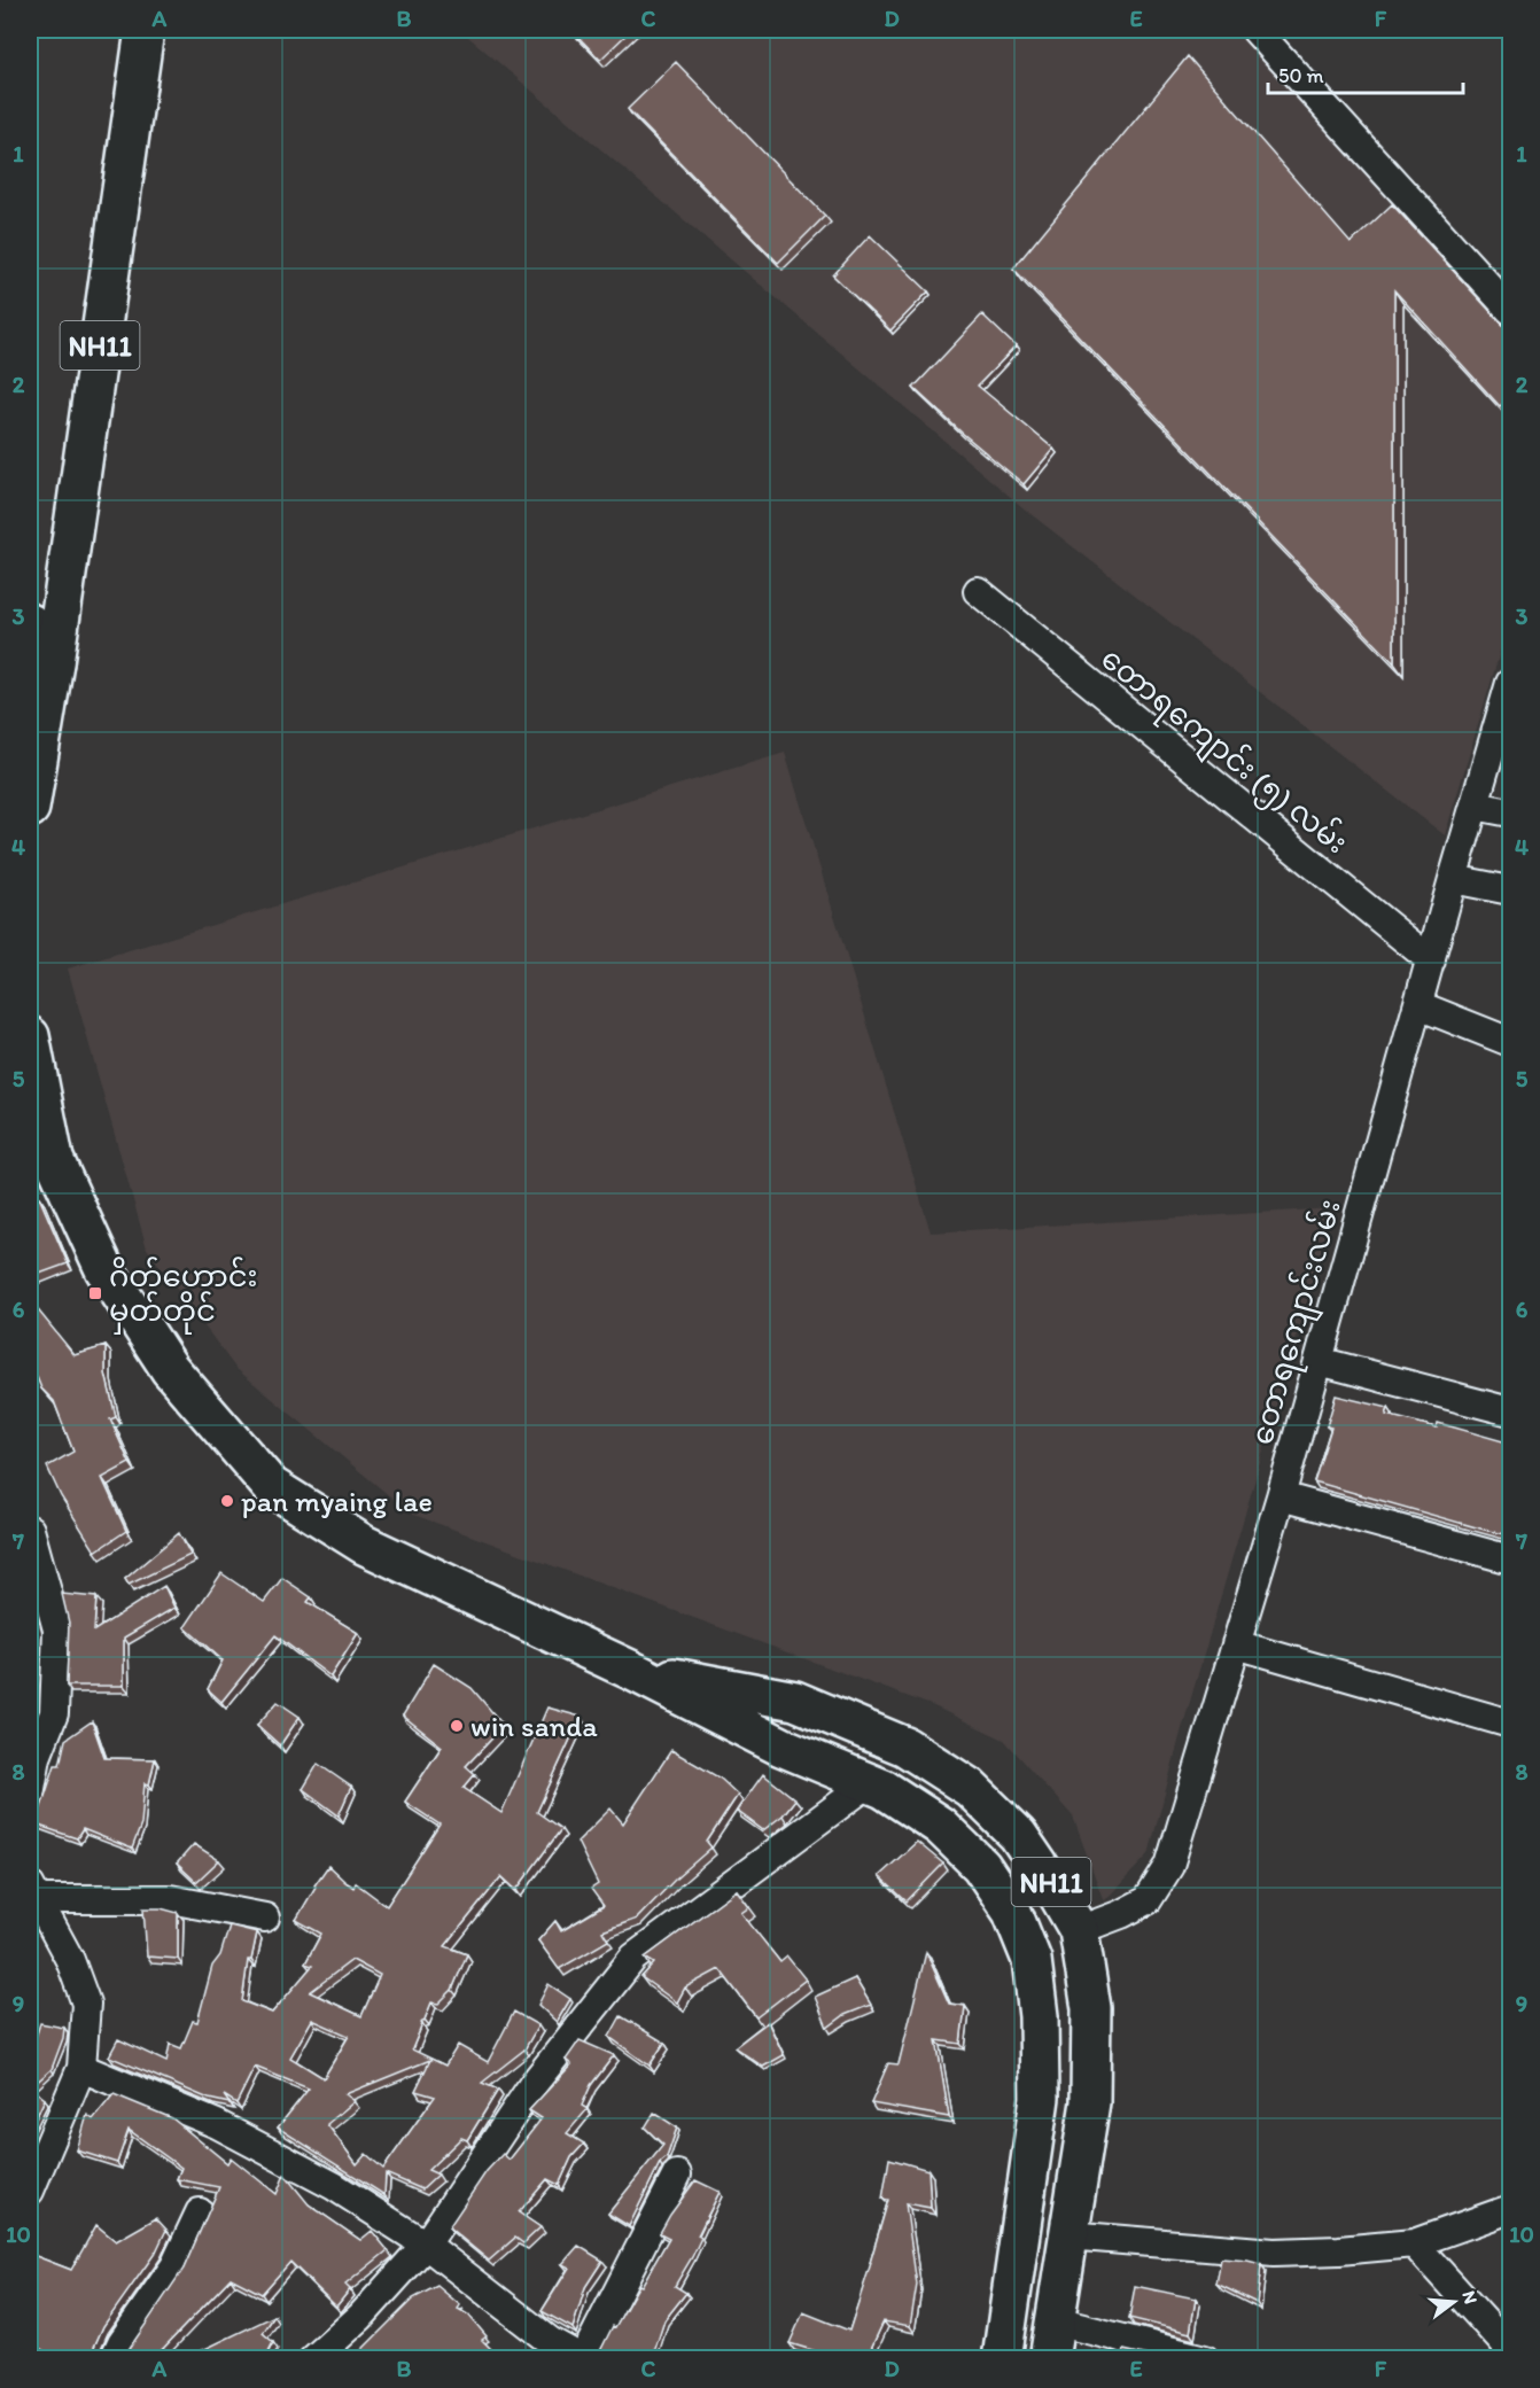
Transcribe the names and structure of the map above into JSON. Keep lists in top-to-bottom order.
{
  "streets": {
    "main road": ["NH11"],
    "street": ["တောရကျောင်း (၅) လမ်း", "တောရကျောင်းလမ်း"]
  },
  "crossings": [
    ["NH11", "တောရကျောင်းလမ်း"],
    ["တောရကျောင်း (၅) လမ်း", "တောရကျောင်းလမ်း"]
  ],
  "places": {
    "transit": ["ဂိတ်ဟောင်း မှတ်တိုင်"],
    "other": ["pan myaing lae", "win sanda"]
  },
  "scale_bar": "50 m",
  "north": "right",
  "grid": {
    "columns": [
      "A",
      "B",
      "C",
      "D",
      "E",
      "F"
    ],
    "rows": [
      "1",
      "2",
      "3",
      "4",
      "5",
      "6",
      "7",
      "8",
      "9",
      "10"
    ]
  }
}
